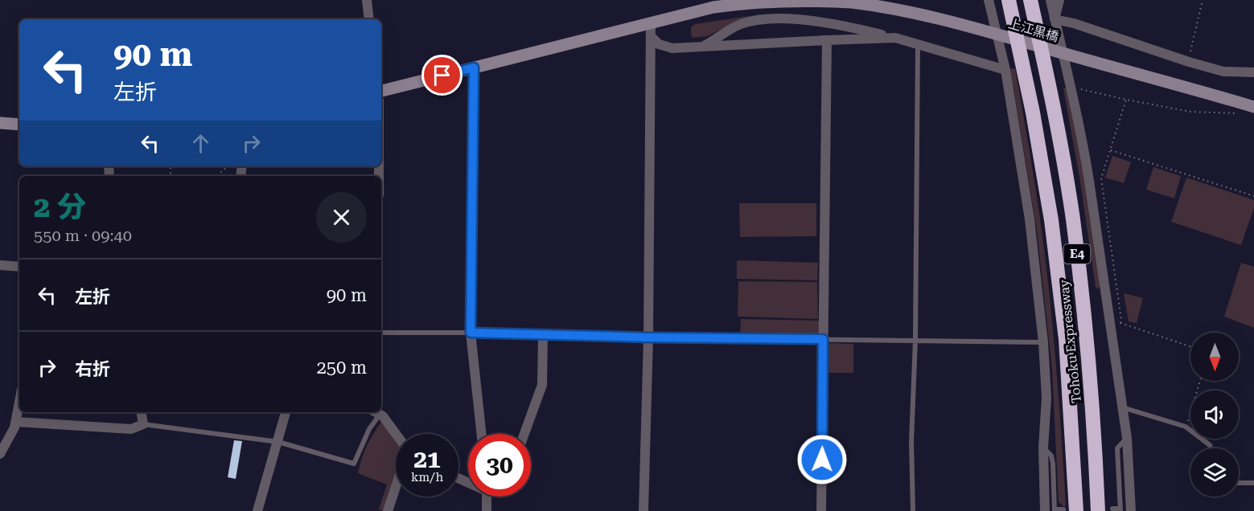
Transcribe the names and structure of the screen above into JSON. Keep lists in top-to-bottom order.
{
  "streets": {
    "highway": ["E4", "Tohoku Expressway"],
    "main road": ["上江黒橋"]
  },
  "north": "bottom",
  "page": {
    "turn": ["90 m", "左折"],
    "heading": ["2 分", "550 m · 09:40"],
    "list": [
      {
        "name": "左折",
        "value": "90 m"
      },
      {
        "name": "右折",
        "value": "250 m"
      }
    ],
    "speed": "21 km/h",
    "limit": "30"
  }
}
